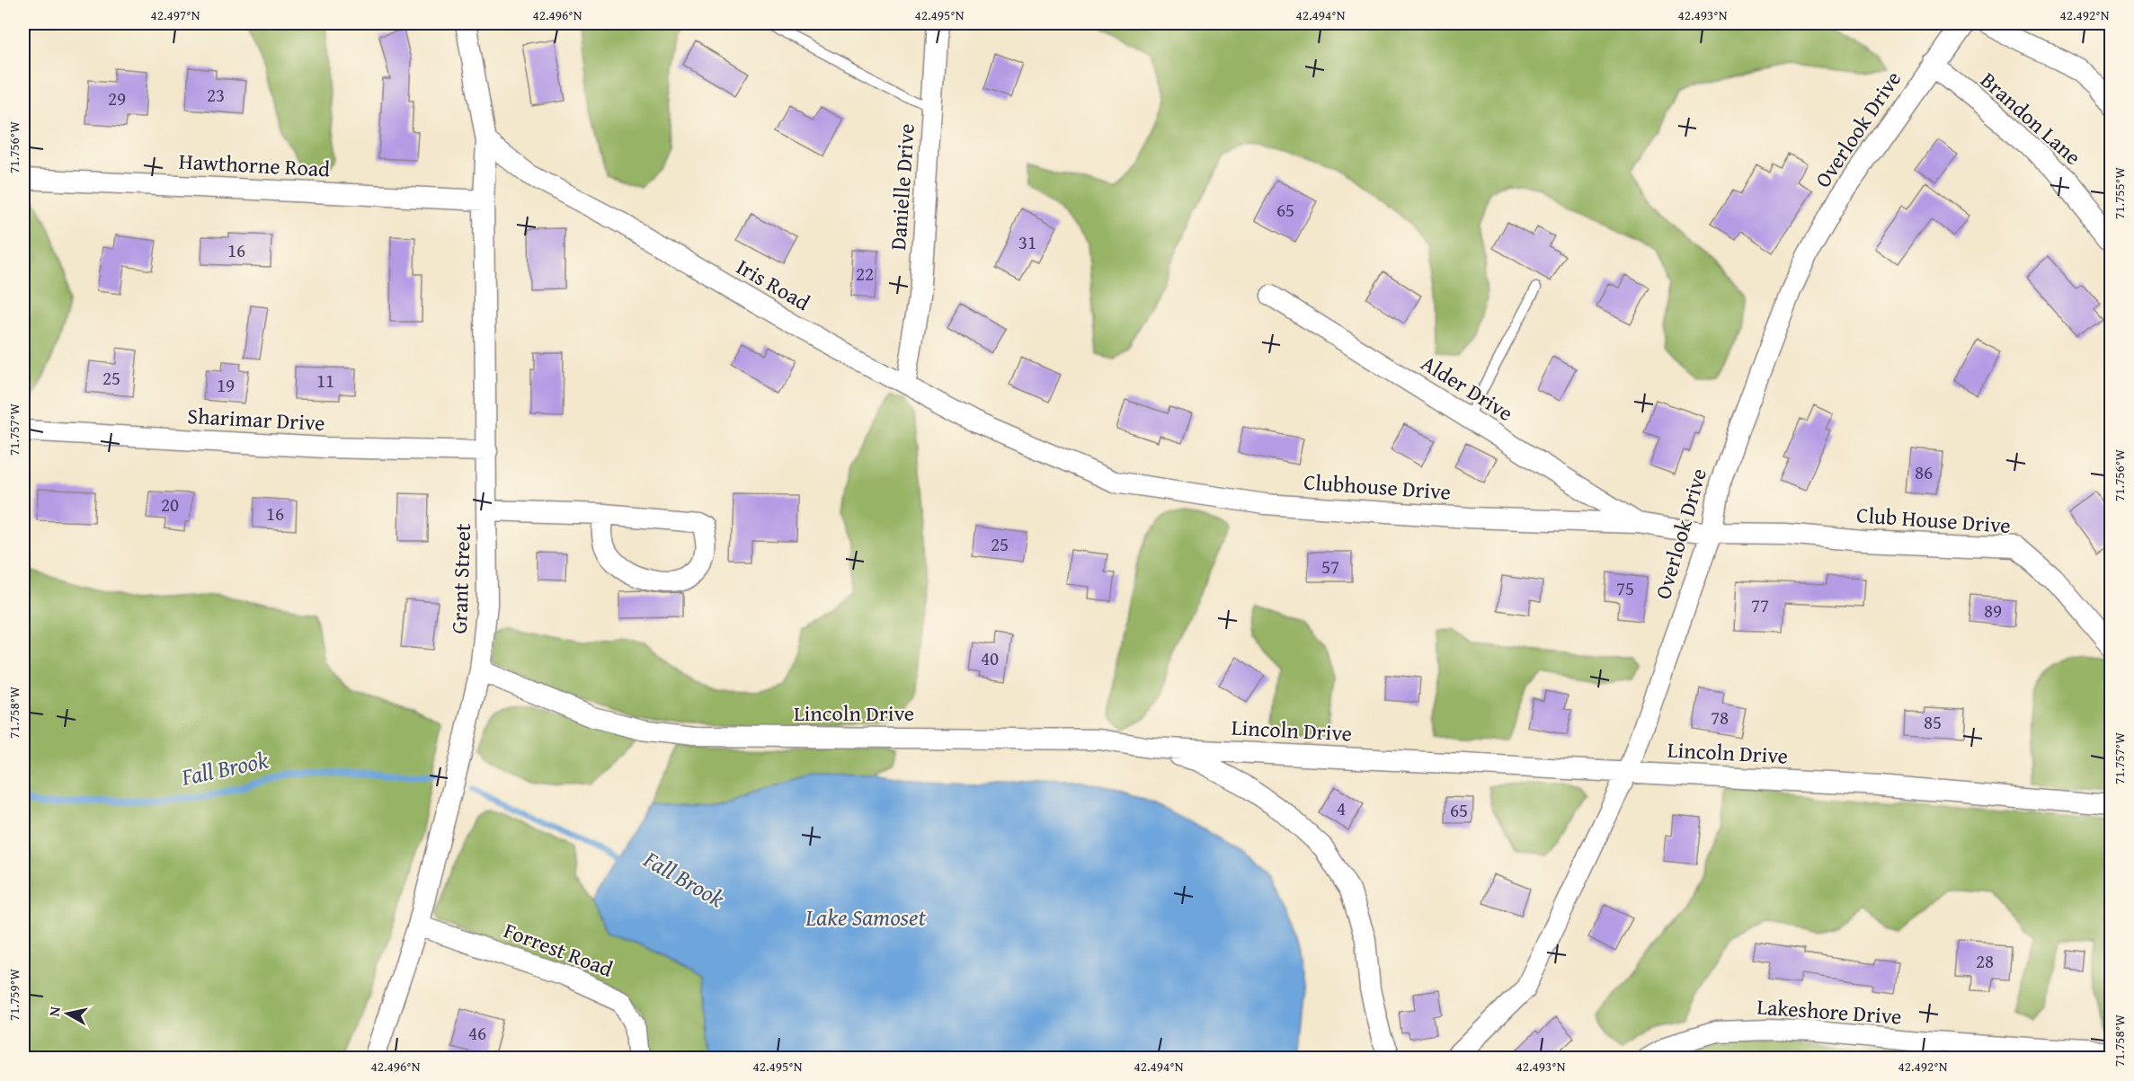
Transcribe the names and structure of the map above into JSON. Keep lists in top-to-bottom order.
{
  "streets": {
    "street": [
      "Brandon Lane",
      "Overlook Drive",
      "Hawthorne Road",
      "Danielle Drive",
      "Iris Road",
      "Alder Drive",
      "Sharimar Drive",
      "Clubhouse Drive",
      "Club House Drive",
      "Grant Street",
      "Lincoln Drive",
      "Forrest Road",
      "Lakeshore Drive"
    ]
  },
  "crossings": [
    ["Brandon Lane", "Overlook Drive"],
    ["Overlook Drive", "Clubhouse Drive"],
    ["Overlook Drive", "Club House Drive"],
    ["Overlook Drive", "Lincoln Drive"],
    ["Hawthorne Road", "Grant Street"],
    ["Danielle Drive", "Iris Road"],
    ["Iris Road", "Clubhouse Drive"],
    ["Iris Road", "Grant Street"],
    ["Alder Drive", "Clubhouse Drive"],
    ["Sharimar Drive", "Grant Street"],
    ["Clubhouse Drive", "Club House Drive"],
    ["Grant Street", "Lincoln Drive"],
    ["Grant Street", "Forrest Road"]
  ],
  "water": ["Fall Brook", "Lake Samoset"],
  "house_numbers": [
    "23",
    "29",
    "65",
    "31",
    "16",
    "22",
    "25",
    "11",
    "19",
    "86",
    "20",
    "16",
    "25",
    "57",
    "75",
    "77",
    "89",
    "40",
    "78",
    "85",
    "4",
    "65",
    "28",
    "46"
  ],
  "north": "left",
  "coordinates": [
    "42.497°N",
    "42.496°N",
    "42.495°N",
    "42.494°N",
    "42.493°N",
    "42.492°N",
    "71.756°W",
    "71.755°W",
    "71.757°W",
    "71.758°W",
    "71.759°W"
  ]
}
